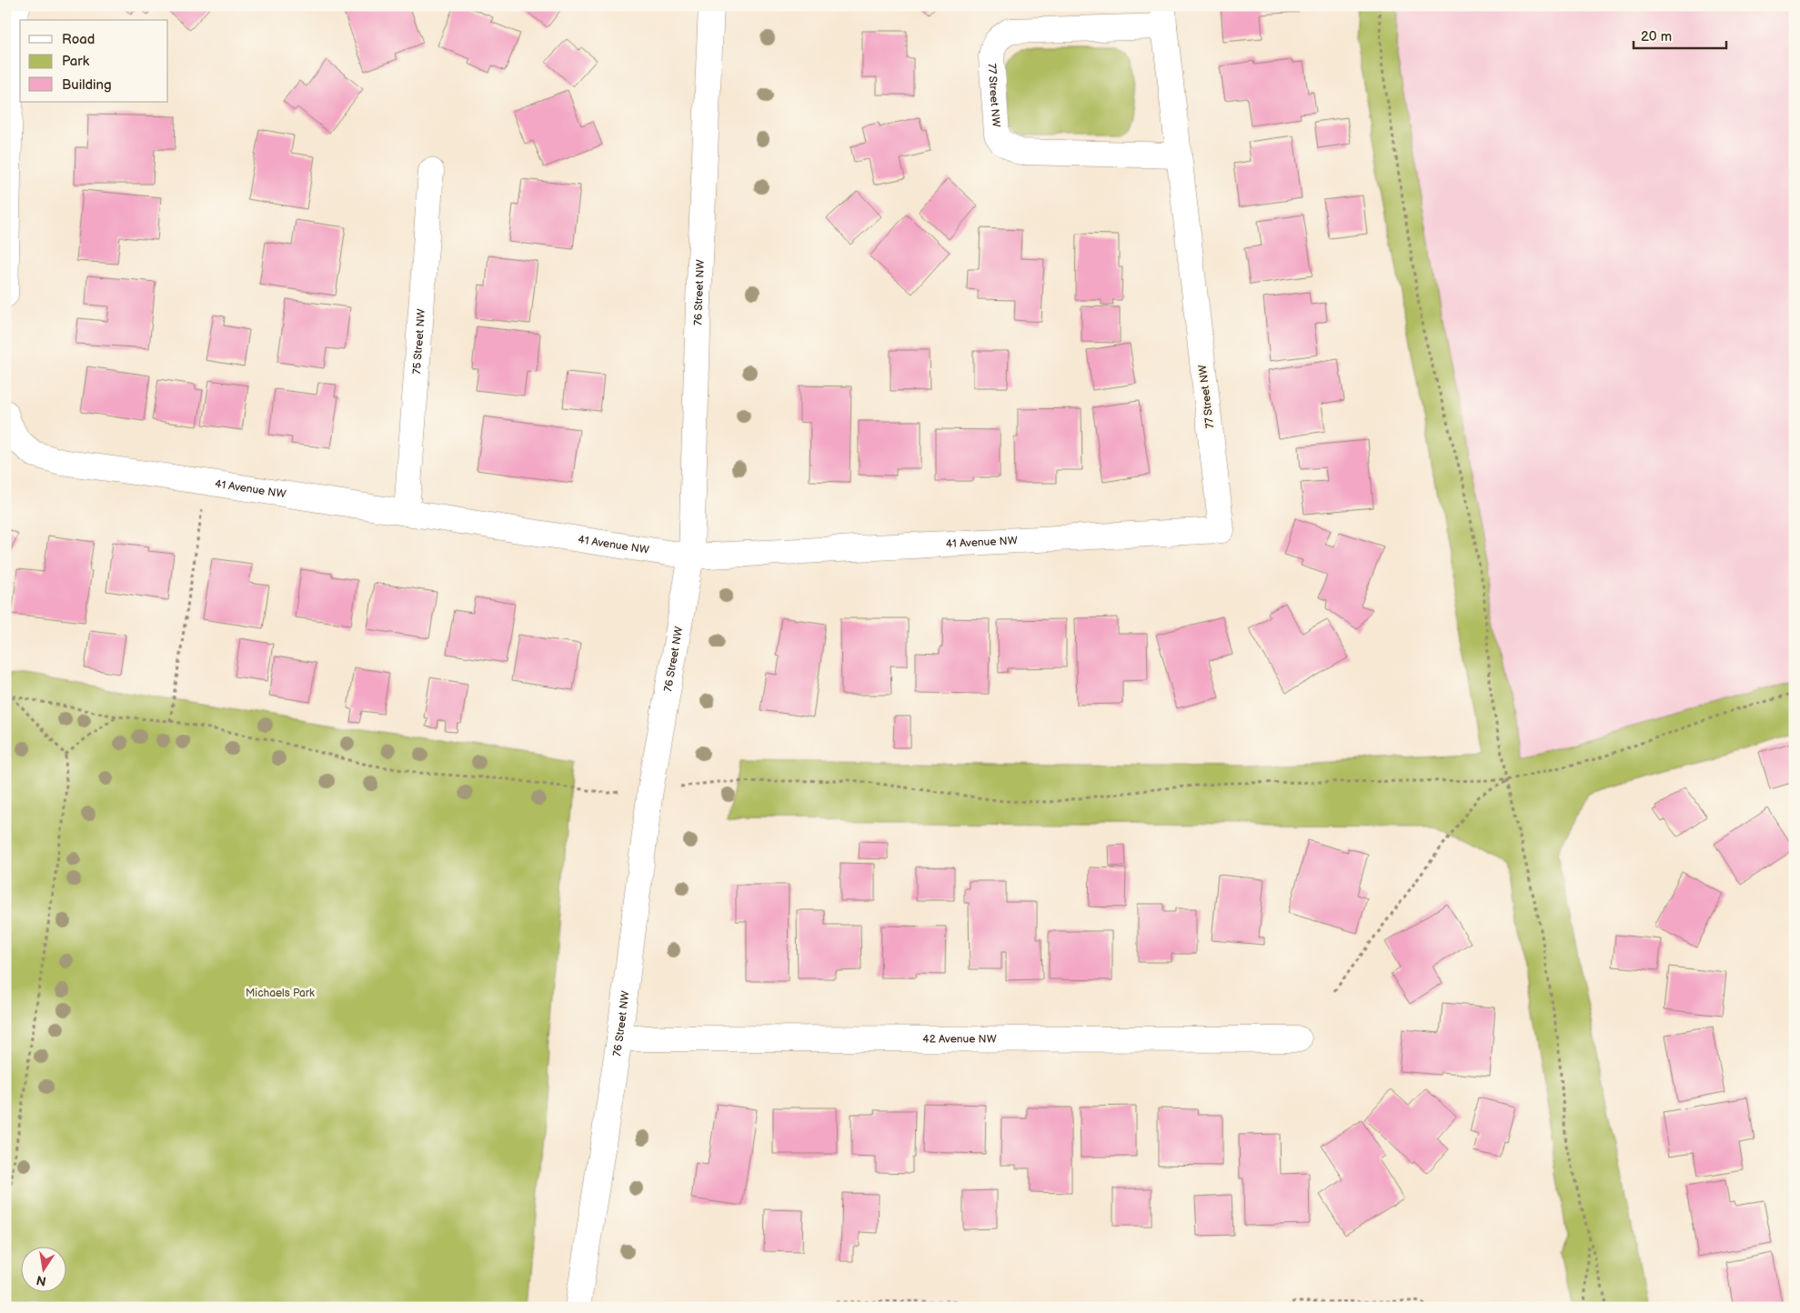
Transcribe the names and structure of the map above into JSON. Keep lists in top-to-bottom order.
{
  "streets": {
    "street": [
      "77 Street NW",
      "76 Street NW",
      "75 Street NW",
      "41 Avenue NW",
      "42 Avenue NW"
    ]
  },
  "crossings": [
    ["77 Street NW", "41 Avenue NW"],
    ["76 Street NW", "41 Avenue NW"],
    ["76 Street NW", "42 Avenue NW"],
    ["75 Street NW", "41 Avenue NW"]
  ],
  "parks": ["Michaels Park"],
  "legend": ["Road", "Park", "Building"],
  "scale_bar": "20 m",
  "north": "bottom"
}
